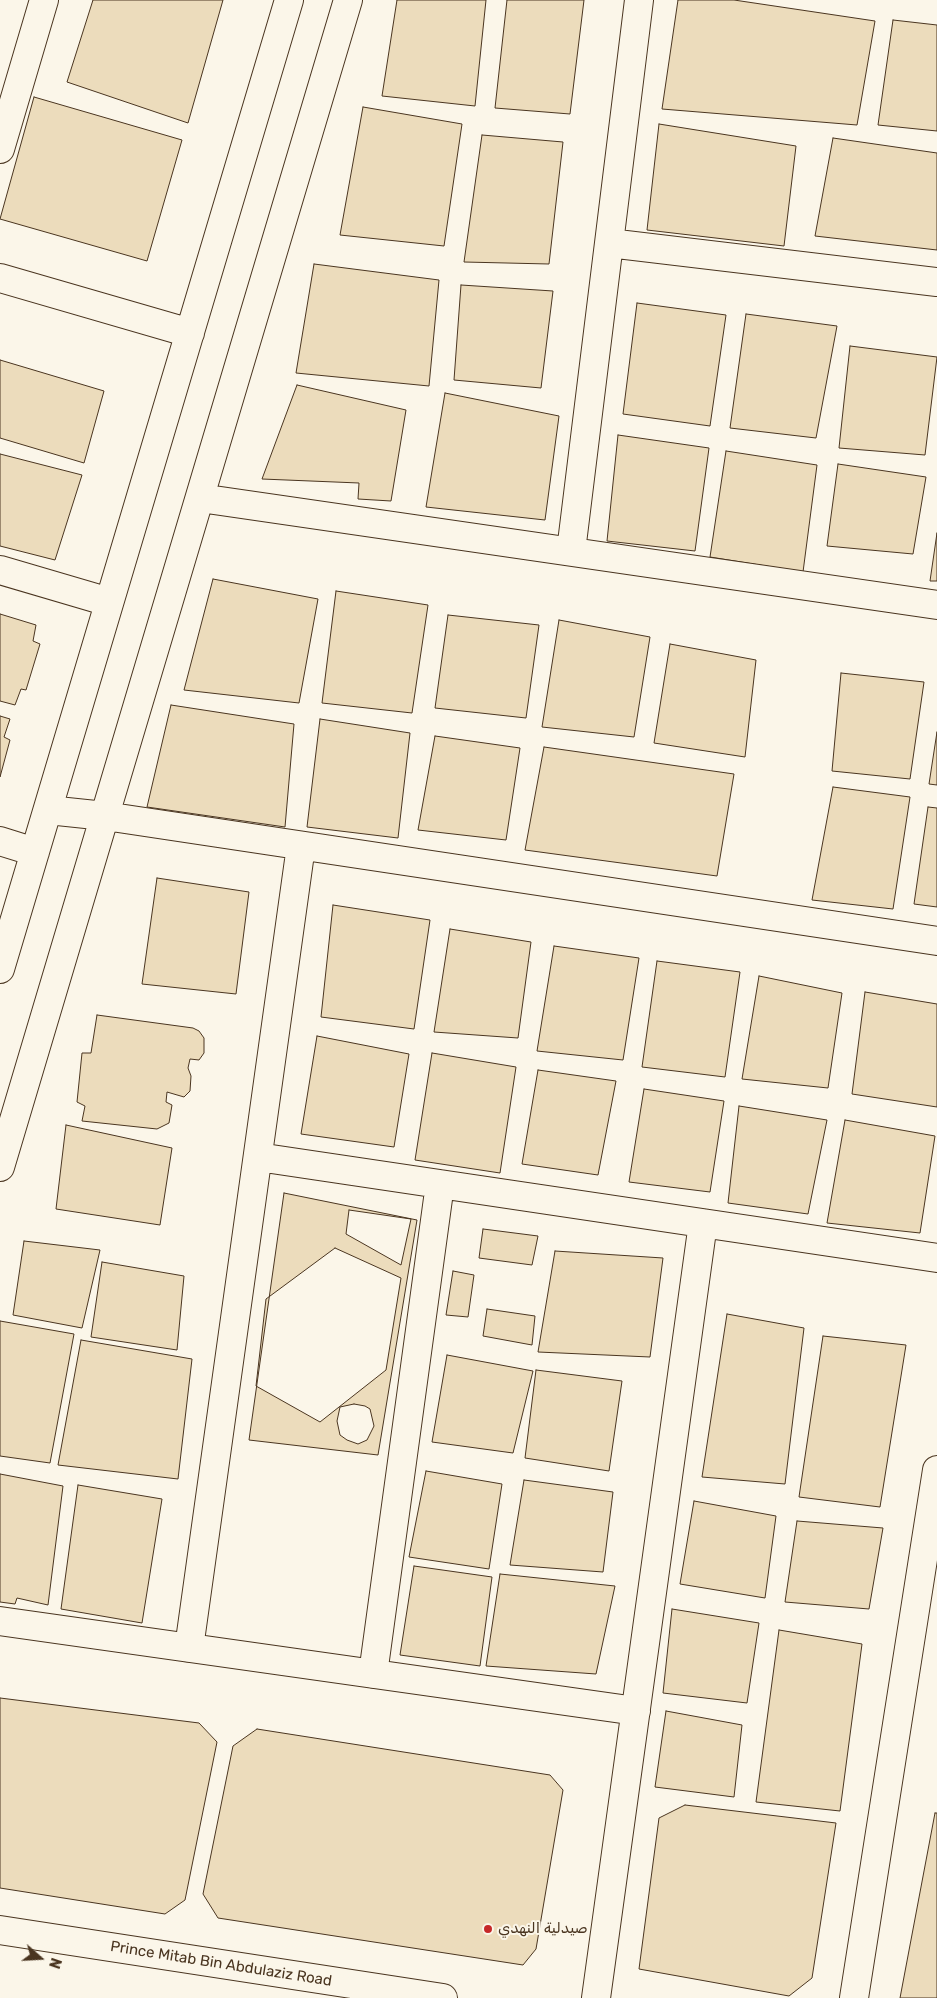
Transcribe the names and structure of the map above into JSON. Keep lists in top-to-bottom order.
{
  "streets": {
    "street": ["Prince Mitab Bin Abdulaziz Road"]
  },
  "places": ["صيدلية النهدي"],
  "north": "right"
}
